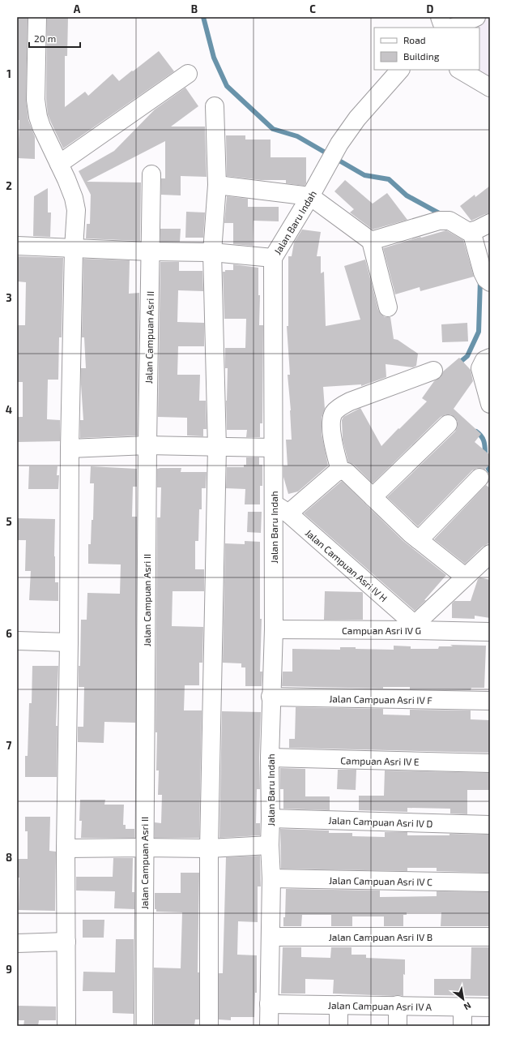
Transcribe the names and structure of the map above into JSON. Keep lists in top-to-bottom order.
{
  "streets": {
    "street": [
      "Jalan Baru Indah",
      "Jalan Campuan Asri II",
      "Jalan Campuan Asri IV H",
      "Campuan Asri IV G",
      "Jalan Campuan Asri IV F",
      "Campuan Asri IV E",
      "Jalan Campuan Asri IV D",
      "Jalan Campuan Asri IV C",
      "Jalan Campuan Asri IV B",
      "Jalan Campuan Asri IV A"
    ]
  },
  "crossings": [
    ["Jalan Baru Indah", "Jalan Campuan Asri IV H"],
    ["Jalan Baru Indah", "Campuan Asri IV G"],
    ["Jalan Baru Indah", "Jalan Campuan Asri IV F"],
    ["Jalan Baru Indah", "Campuan Asri IV E"],
    ["Jalan Baru Indah", "Jalan Campuan Asri IV D"],
    ["Jalan Baru Indah", "Jalan Campuan Asri IV C"],
    ["Jalan Baru Indah", "Jalan Campuan Asri IV B"],
    ["Jalan Baru Indah", "Jalan Campuan Asri IV A"],
    ["Jalan Campuan Asri IV H", "Campuan Asri IV G"]
  ],
  "legend": ["Road", "Building"],
  "scale_bar": "20 m",
  "north": "bottom right",
  "grid": {
    "columns": [
      "A",
      "B",
      "C",
      "D"
    ],
    "rows": [
      "1",
      "2",
      "3",
      "4",
      "5",
      "6",
      "7",
      "8",
      "9"
    ]
  }
}
